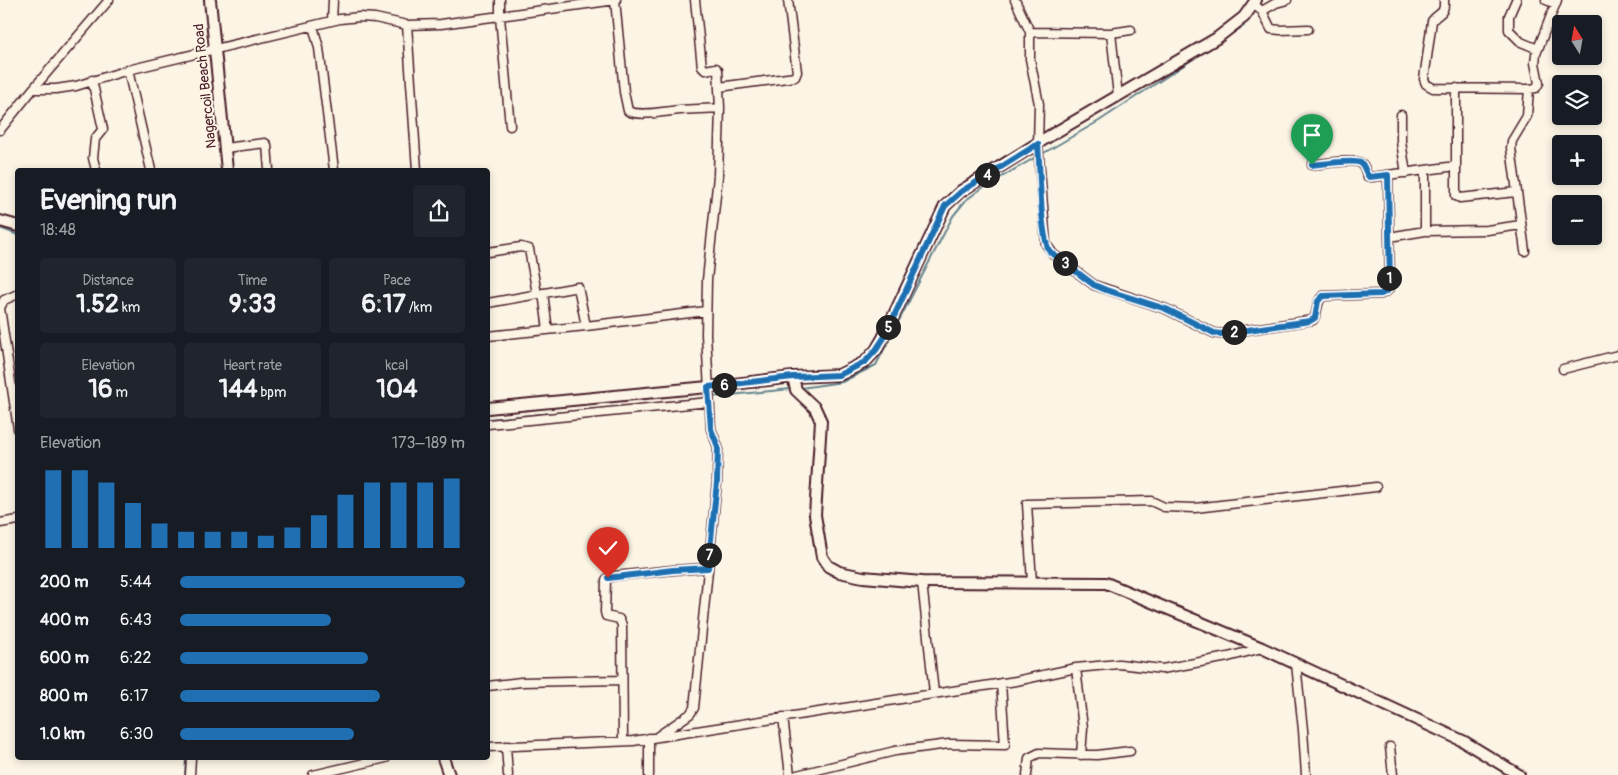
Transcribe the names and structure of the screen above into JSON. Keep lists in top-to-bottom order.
{
  "streets": {
    "street": ["Nagercoil Beach Road"]
  },
  "north": "top",
  "page": {
    "map_buttons": ["+", "−"],
    "pins": [
      "4",
      "3",
      "1",
      "5",
      "2",
      "6",
      "7"
    ],
    "heading": ["Evening run", "18:48"],
    "stats": [
      ["Distance", "1.52 km"],
      ["Time", "9:33"],
      ["Pace", "6:17 /km"],
      ["Elevation", "16 m"],
      ["Heart rate", "144 bpm"],
      ["kcal", "104"]
    ],
    "chart": ["Elevation", "173–189 m"],
    "list": [
      {
        "name": "200 m",
        "note": "5:44"
      },
      {
        "name": "400 m",
        "note": "6:43"
      },
      {
        "name": "600 m",
        "note": "6:22"
      },
      {
        "name": "800 m",
        "note": "6:17"
      },
      {
        "name": "1.0 km",
        "note": "6:30"
      }
    ]
  }
}
